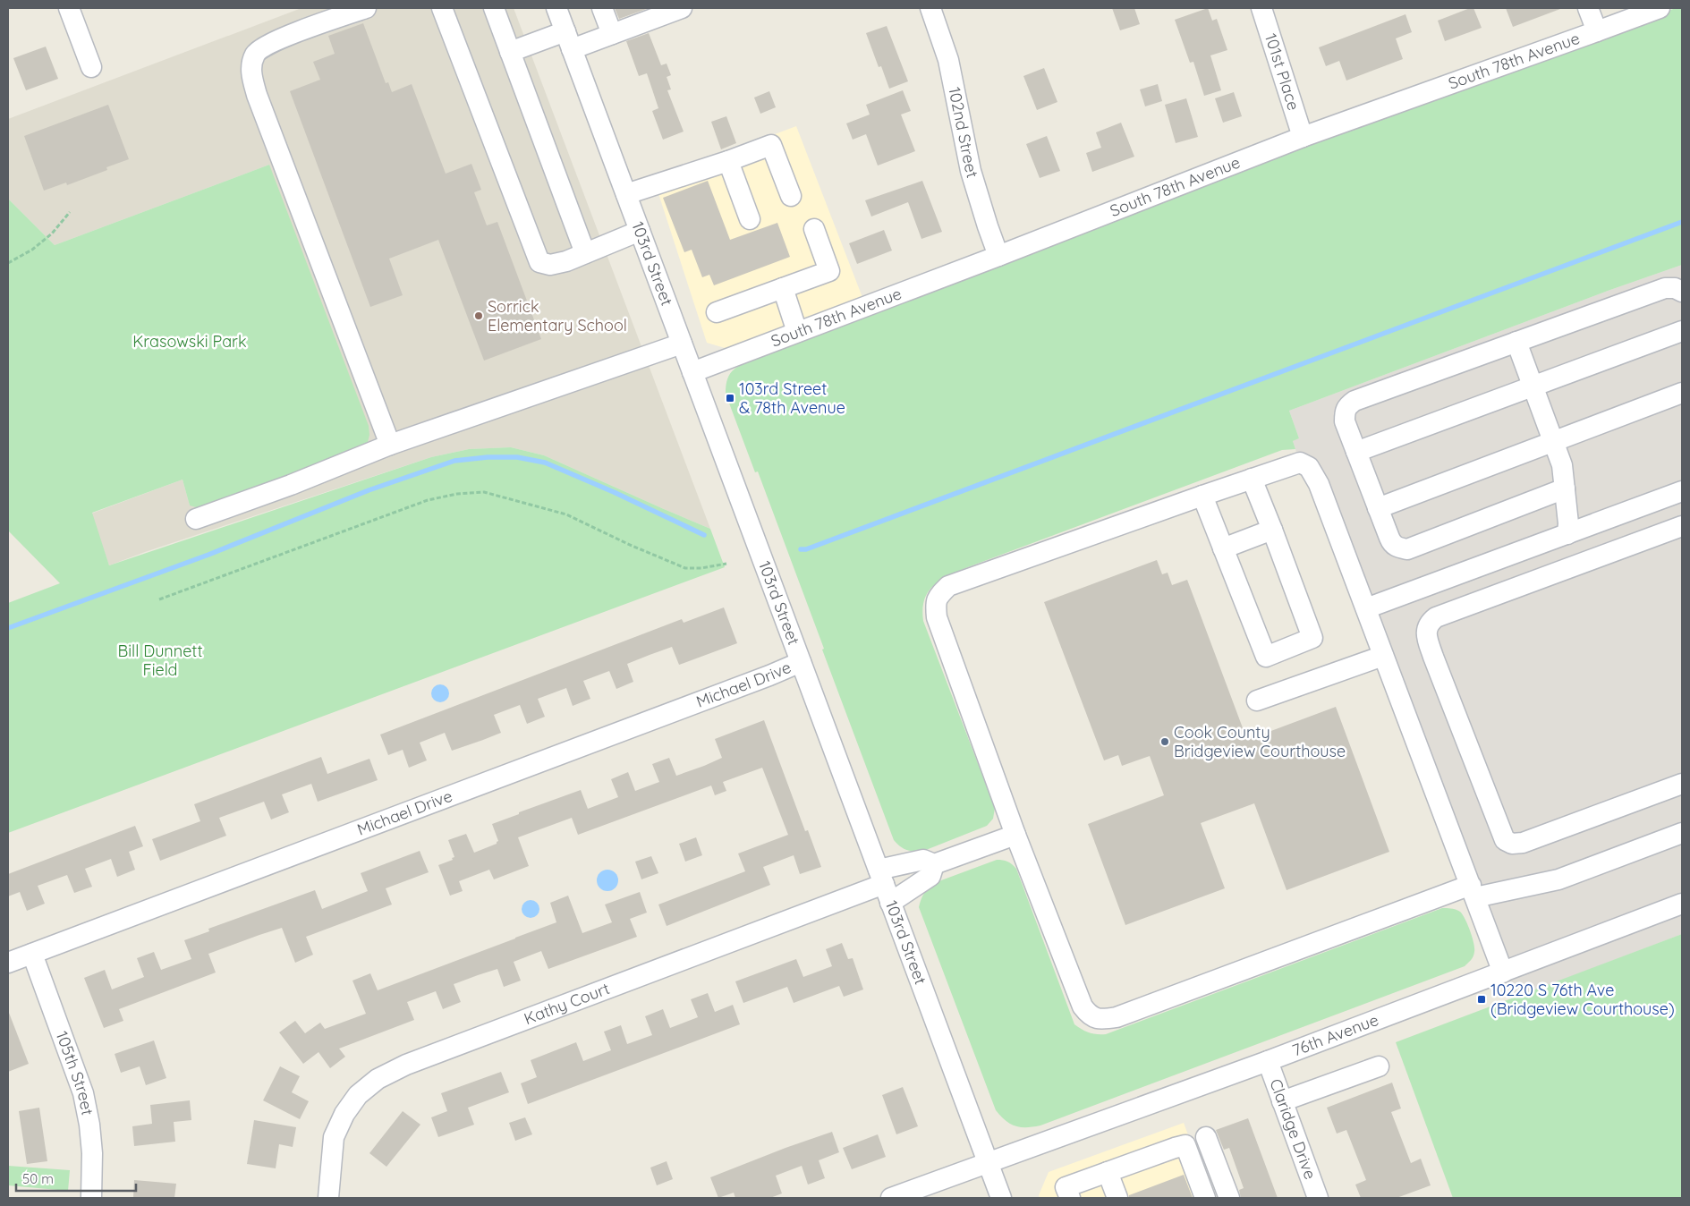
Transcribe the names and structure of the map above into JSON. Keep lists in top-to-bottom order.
{
  "streets": {
    "street": [
      "South 78th Avenue",
      "101st Place",
      "102nd Street",
      "103rd Street",
      "Michael Drive",
      "Kathy Court",
      "76th Avenue",
      "105th Street",
      "Claridge Drive"
    ]
  },
  "crossings": [
    ["South 78th Avenue", "101st Place"],
    ["South 78th Avenue", "102nd Street"],
    ["South 78th Avenue", "103rd Street"],
    ["103rd Street", "Michael Drive"],
    ["103rd Street", "Kathy Court"],
    ["103rd Street", "76th Avenue"],
    ["Michael Drive", "105th Street"],
    ["76th Avenue", "Claridge Drive"]
  ],
  "parks": ["Krasowski Park", "Bill Dunnett Field"],
  "places": {
    "other": ["Sorrick Elementary School", "Cook County Bridgeview Courthouse"],
    "transit": ["103rd Street & 78th Avenue", "10220 S 76th Ave (Bridgeview Courthouse)"]
  },
  "scale_bar": "50 m"
}
